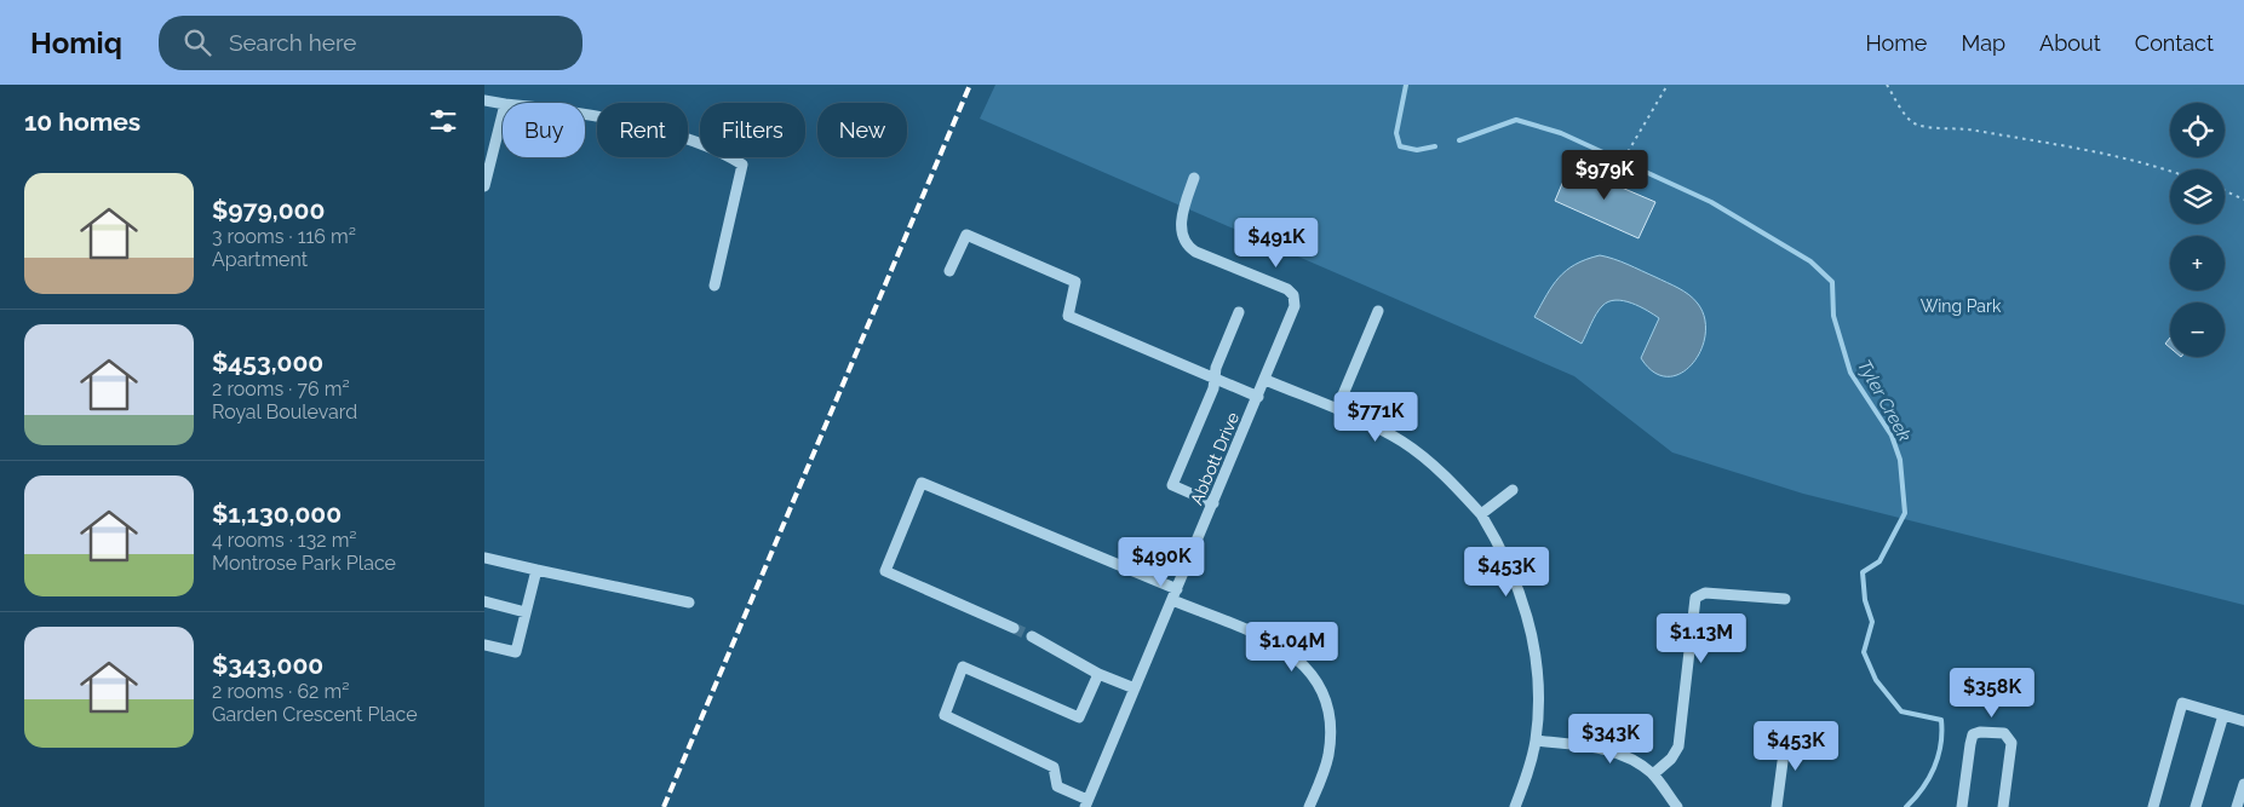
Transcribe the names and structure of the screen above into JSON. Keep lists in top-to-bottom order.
{
  "streets": {
    "street": ["Abbott Drive"]
  },
  "water": ["Tyler Creek"],
  "parks": ["Wing Park"],
  "page": {
    "header": "Homiq",
    "search": "Search here",
    "nav": [
      "Home",
      "Map",
      "About",
      "Contact"
    ],
    "heading": "10 homes",
    "map_buttons": ["+", "−"],
    "chip": [
      "Buy",
      "Rent",
      "Filters",
      "New"
    ],
    "price": [
      "$979K",
      "$491K",
      "$771K",
      "$490K",
      "$453K",
      "$1.13M",
      "$1.04M",
      "$358K",
      "$343K",
      "$453K"
    ],
    "list": [
      {
        "name": "$979,000",
        "note": "3 rooms · 116 m² · Apartment"
      },
      {
        "name": "$453,000",
        "note": "2 rooms · 76 m² · Royal Boulevard"
      },
      {
        "name": "$1,130,000",
        "note": "4 rooms · 132 m² · Montrose Park Place"
      },
      {
        "name": "$343,000",
        "note": "2 rooms · 62 m² · Garden Crescent Place"
      }
    ]
  }
}
